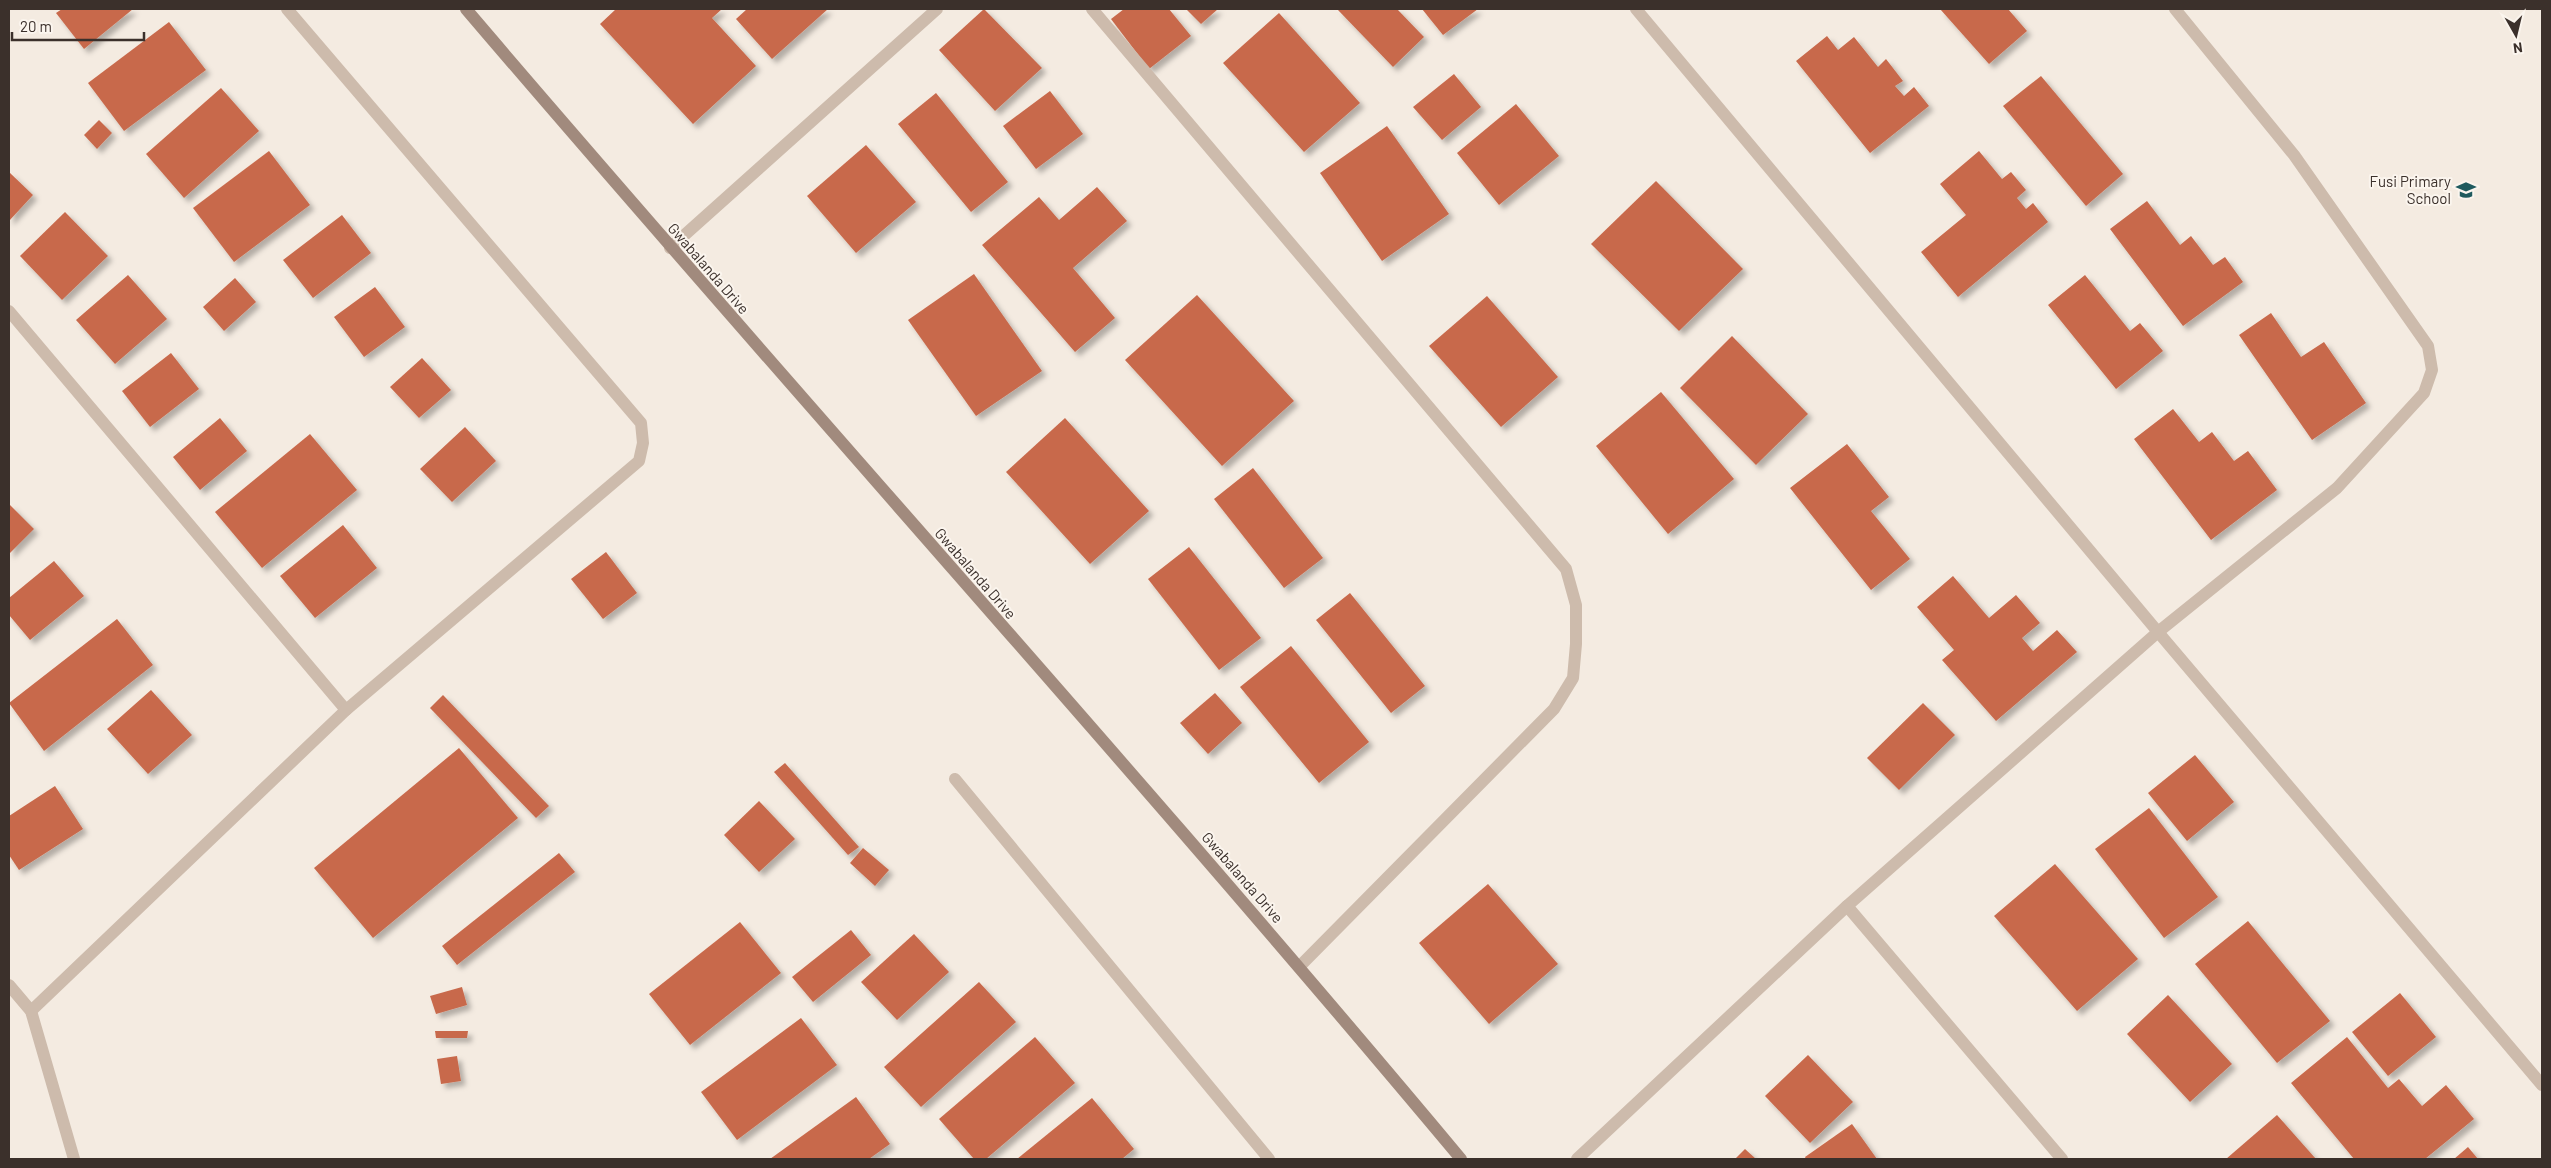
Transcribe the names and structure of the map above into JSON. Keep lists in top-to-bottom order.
{
  "streets": {
    "street": ["Gwabalanda Drive"]
  },
  "places": {
    "school or university": ["Fusi Primary School"]
  },
  "scale_bar": "20 m",
  "north": "bottom"
}
